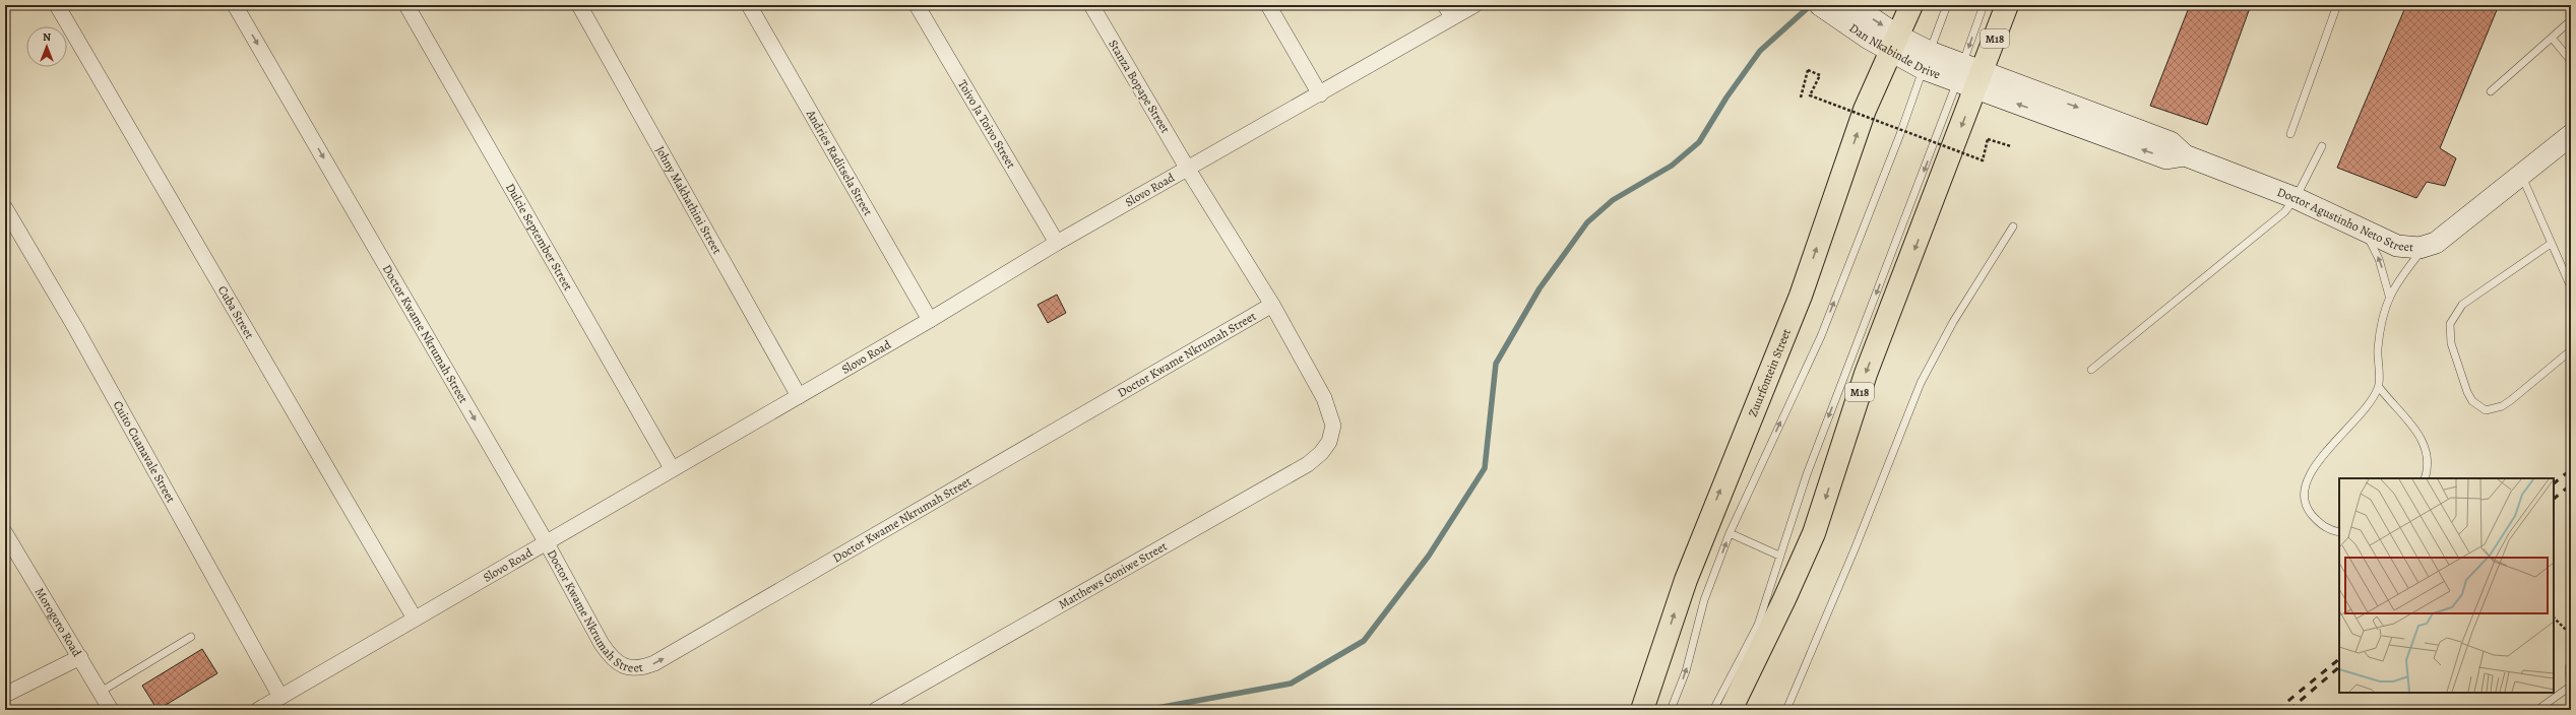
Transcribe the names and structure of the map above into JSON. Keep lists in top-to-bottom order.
{
  "streets": {
    "main road": ["M18", "Zuurfontein Street"],
    "street": [
      "Dan Nkabinde Drive",
      "Stanza Bopape Street",
      "Toivo Ja Toivo Street",
      "Andries Raditsela Street",
      "Slovo Road",
      "Johny Makhathini Street",
      "Doctor Agustinho Neto Street",
      "Dulcie September Street",
      "Cuba Street",
      "Doctor Kwame Nkrumah Street",
      "Cuito Cuanavale Street",
      "Matthews Goniwe Street",
      "Morogoro Road"
    ]
  },
  "crossings": [
    ["M18", "Dan Nkabinde Drive"],
    ["M18", "Doctor Agustinho Neto Street"],
    ["Dan Nkabinde Drive", "Doctor Agustinho Neto Street"],
    ["Dan Nkabinde Drive", "Zuurfontein Street"],
    ["Stanza Bopape Street", "Slovo Road"],
    ["Stanza Bopape Street", "Doctor Kwame Nkrumah Street"],
    ["Stanza Bopape Street", "Matthews Goniwe Street"],
    ["Toivo Ja Toivo Street", "Slovo Road"],
    ["Andries Raditsela Street", "Slovo Road"],
    ["Slovo Road", "Johny Makhathini Street"],
    ["Slovo Road", "Dulcie September Street"],
    ["Slovo Road", "Cuba Street"],
    ["Slovo Road", "Doctor Kwame Nkrumah Street"],
    ["Slovo Road", "Cuito Cuanavale Street"]
  ],
  "north": "top"
}
